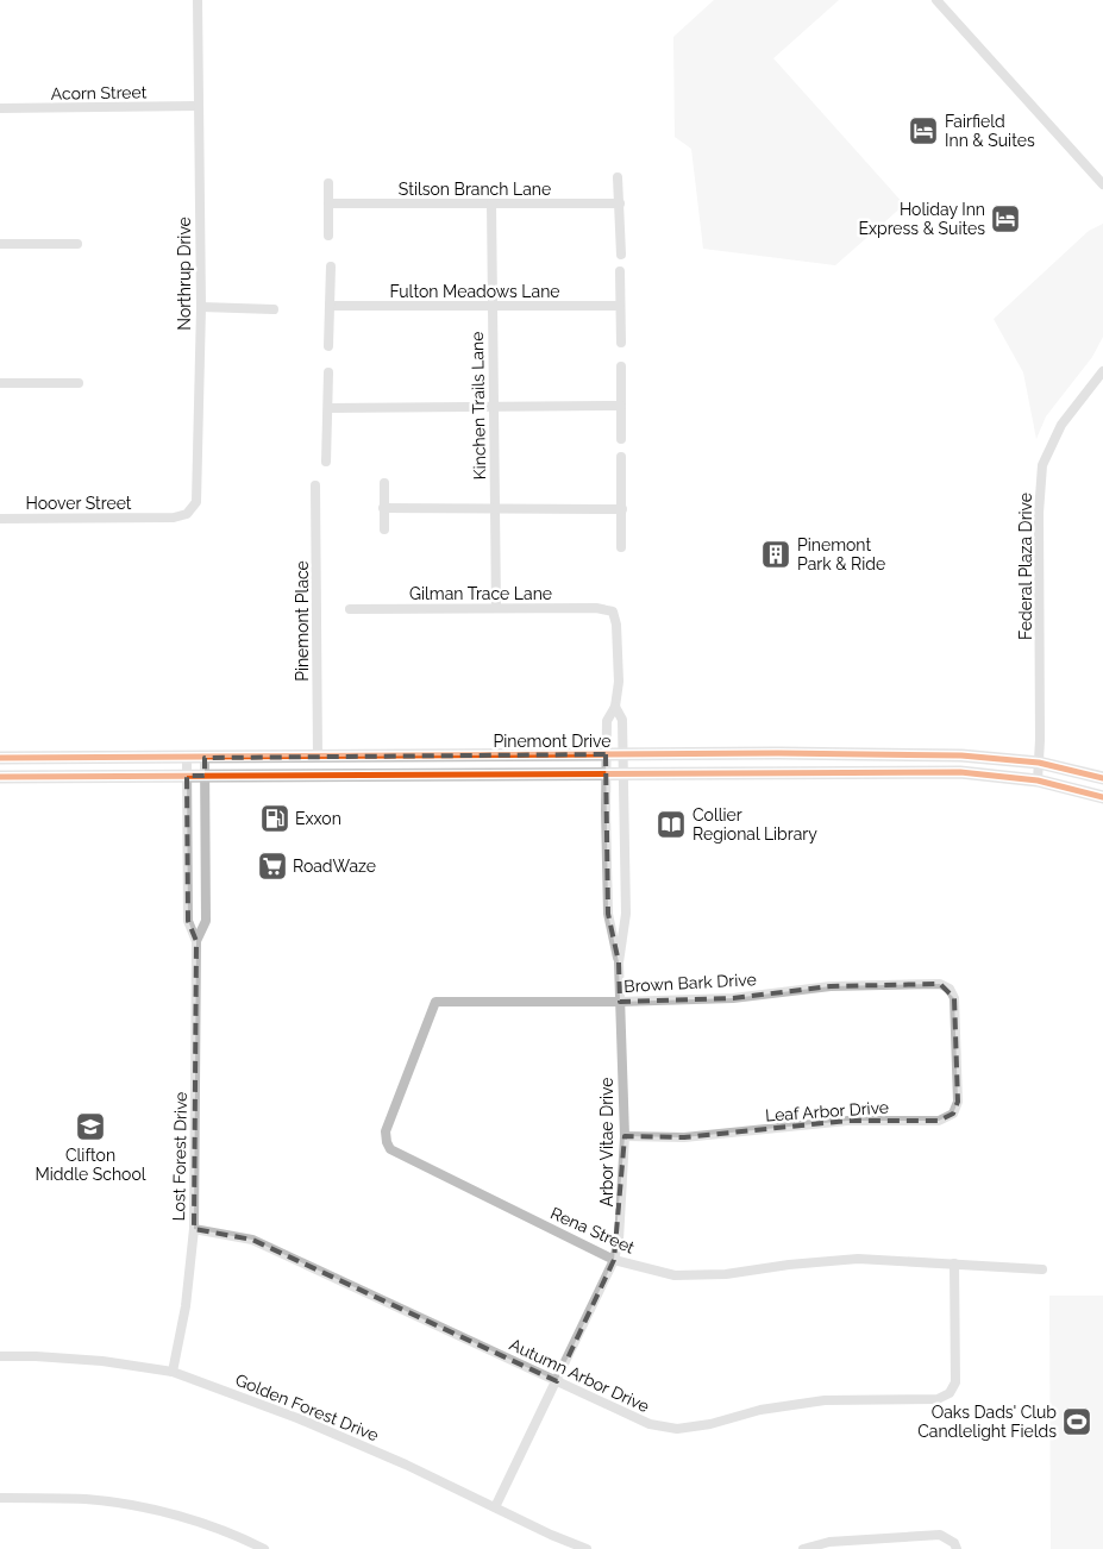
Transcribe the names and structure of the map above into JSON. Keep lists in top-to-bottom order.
{
  "streets": {
    "main road": ["Pinemont Drive"],
    "street": [
      "Acorn Street",
      "Stilson Branch Lane",
      "Northrup Drive",
      "Fulton Meadows Lane",
      "Kinchen Trails Lane",
      "Hoover Street",
      "Federal Plaza Drive",
      "Gilman Trace Lane",
      "Pinemont Place",
      "Brown Bark Drive",
      "Leaf Arbor Drive",
      "Arbor Vitae Drive",
      "Lost Forest Drive",
      "Rena Street",
      "Autumn Arbor Drive",
      "Golden Forest Drive"
    ]
  },
  "crossings": [
    ["Acorn Street", "Northrup Drive"],
    ["Stilson Branch Lane", "Kinchen Trails Lane"],
    ["Northrup Drive", "Hoover Street"],
    ["Fulton Meadows Lane", "Kinchen Trails Lane"],
    ["Kinchen Trails Lane", "Gilman Trace Lane"],
    ["Federal Plaza Drive", "Pinemont Drive"],
    ["Gilman Trace Lane", "Arbor Vitae Drive"],
    ["Pinemont Place", "Pinemont Drive"],
    ["Pinemont Drive", "Arbor Vitae Drive"],
    ["Pinemont Drive", "Lost Forest Drive"],
    ["Brown Bark Drive", "Leaf Arbor Drive"],
    ["Brown Bark Drive", "Arbor Vitae Drive"],
    ["Brown Bark Drive", "Rena Street"],
    ["Leaf Arbor Drive", "Arbor Vitae Drive"],
    ["Arbor Vitae Drive", "Rena Street"],
    ["Arbor Vitae Drive", "Autumn Arbor Drive"],
    ["Arbor Vitae Drive", "Golden Forest Drive"],
    ["Lost Forest Drive", "Autumn Arbor Drive"],
    ["Lost Forest Drive", "Golden Forest Drive"],
    ["Rena Street", "Autumn Arbor Drive"]
  ],
  "places": {
    "hotel": ["Fairfield Inn & Suites", "Holiday Inn Express & Suites"],
    "building": ["Pinemont Park & Ride"],
    "fuel station": ["Exxon"],
    "library": ["Collier Regional Library"],
    "supermarket": ["RoadWaze"],
    "school or university": ["Clifton Middle School"],
    "sports": ["Oaks Dads' Club Candlelight Fields"]
  }
}
